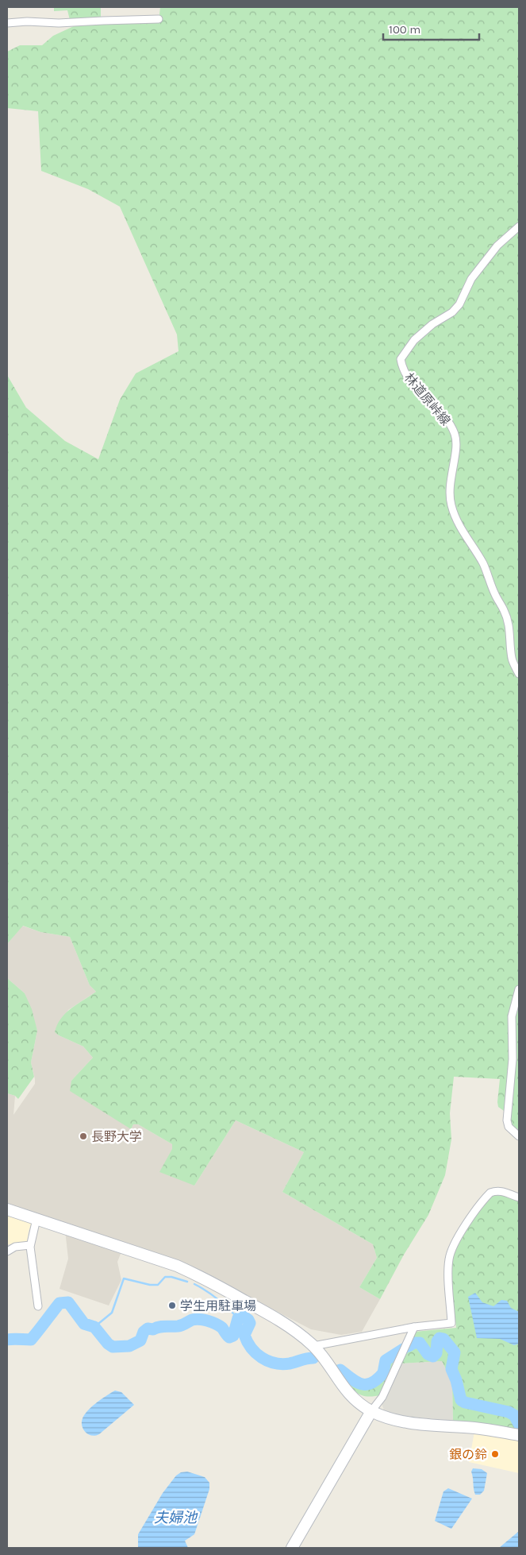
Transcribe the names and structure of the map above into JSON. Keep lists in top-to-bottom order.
{
  "streets": {
    "street": ["林道原峠線"]
  },
  "water": ["夫婦池"],
  "places": ["長野大学", "学生用駐車場", "銀の鈴"],
  "scale_bar": "100 m"
}
